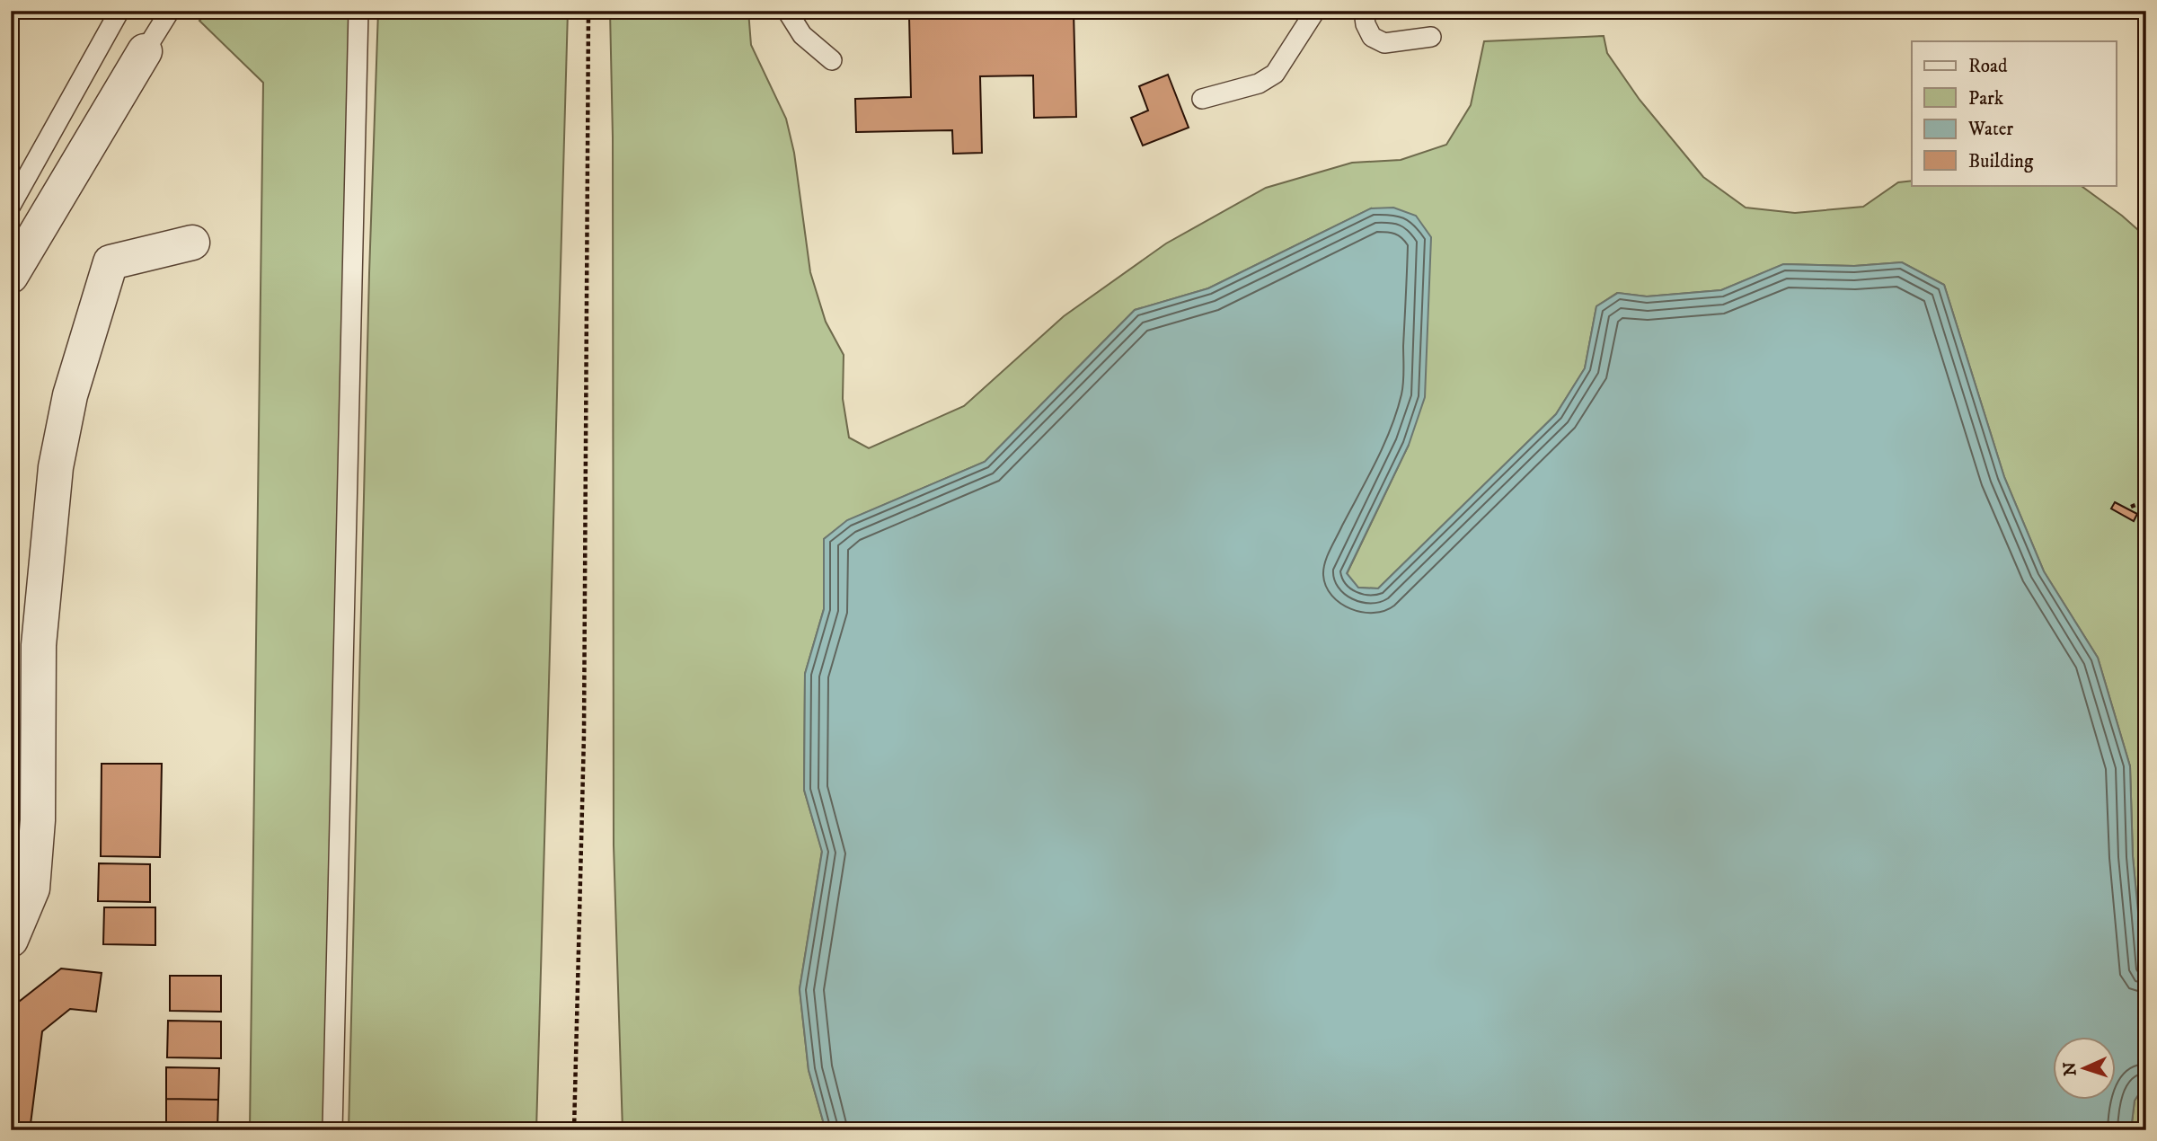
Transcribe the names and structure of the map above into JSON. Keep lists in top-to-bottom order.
{
  "legend": [
    "Road",
    "Park",
    "Water",
    "Building"
  ],
  "north": "left"
}
